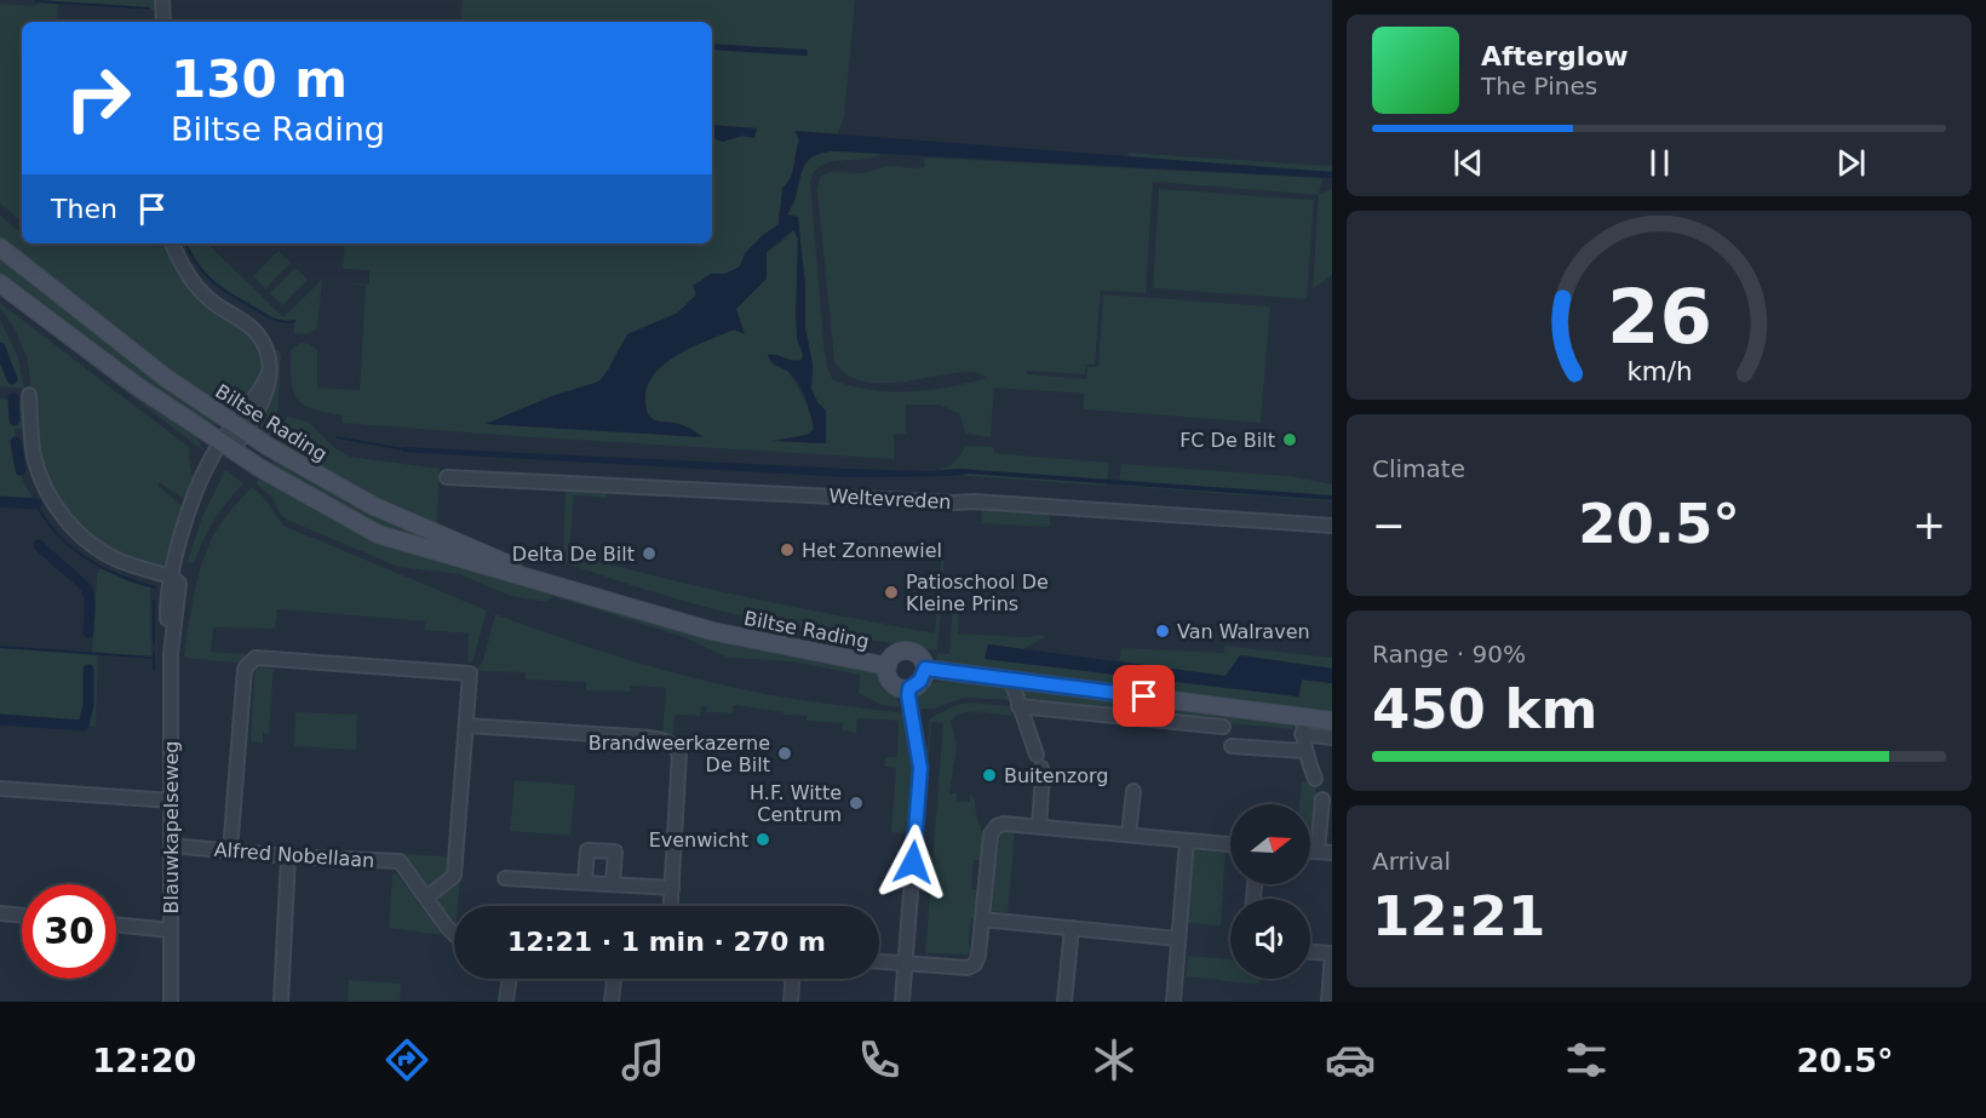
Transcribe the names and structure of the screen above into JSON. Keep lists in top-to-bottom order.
{
  "streets": {
    "main road": ["Biltse Rading"],
    "street": ["Weltevreden", "Blauwkapelseweg", "Alfred Nobellaan"]
  },
  "crossings": [
    ["Biltse Rading", "Blauwkapelseweg"],
    ["Blauwkapelseweg", "Alfred Nobellaan"]
  ],
  "places": [
    "FC De Bilt",
    "Het Zonnewiel",
    "Delta De Bilt",
    "Patioschool De Kleine Prins",
    "Van Walraven",
    "Brandweerkazerne De Bilt",
    "Buitenzorg",
    "H.F. Witte Centrum",
    "Evenwicht"
  ],
  "north": "right",
  "page": {
    "turn": ["130 m", "Biltse Rading"],
    "song": ["Afterglow", "The Pines"],
    "then": "Then",
    "tile": [
      "Climate",
      ["Range · 90%", "450 km"],
      ["Arrival", "12:21"]
    ],
    "heat": ["−", "20.5°", "+"],
    "limit": "30",
    "trip": "12:21 · 1 min · 270 m",
    "tabs": ["12:20", "20.5°"],
    "gauge": ["26", "km/h"]
  }
}
